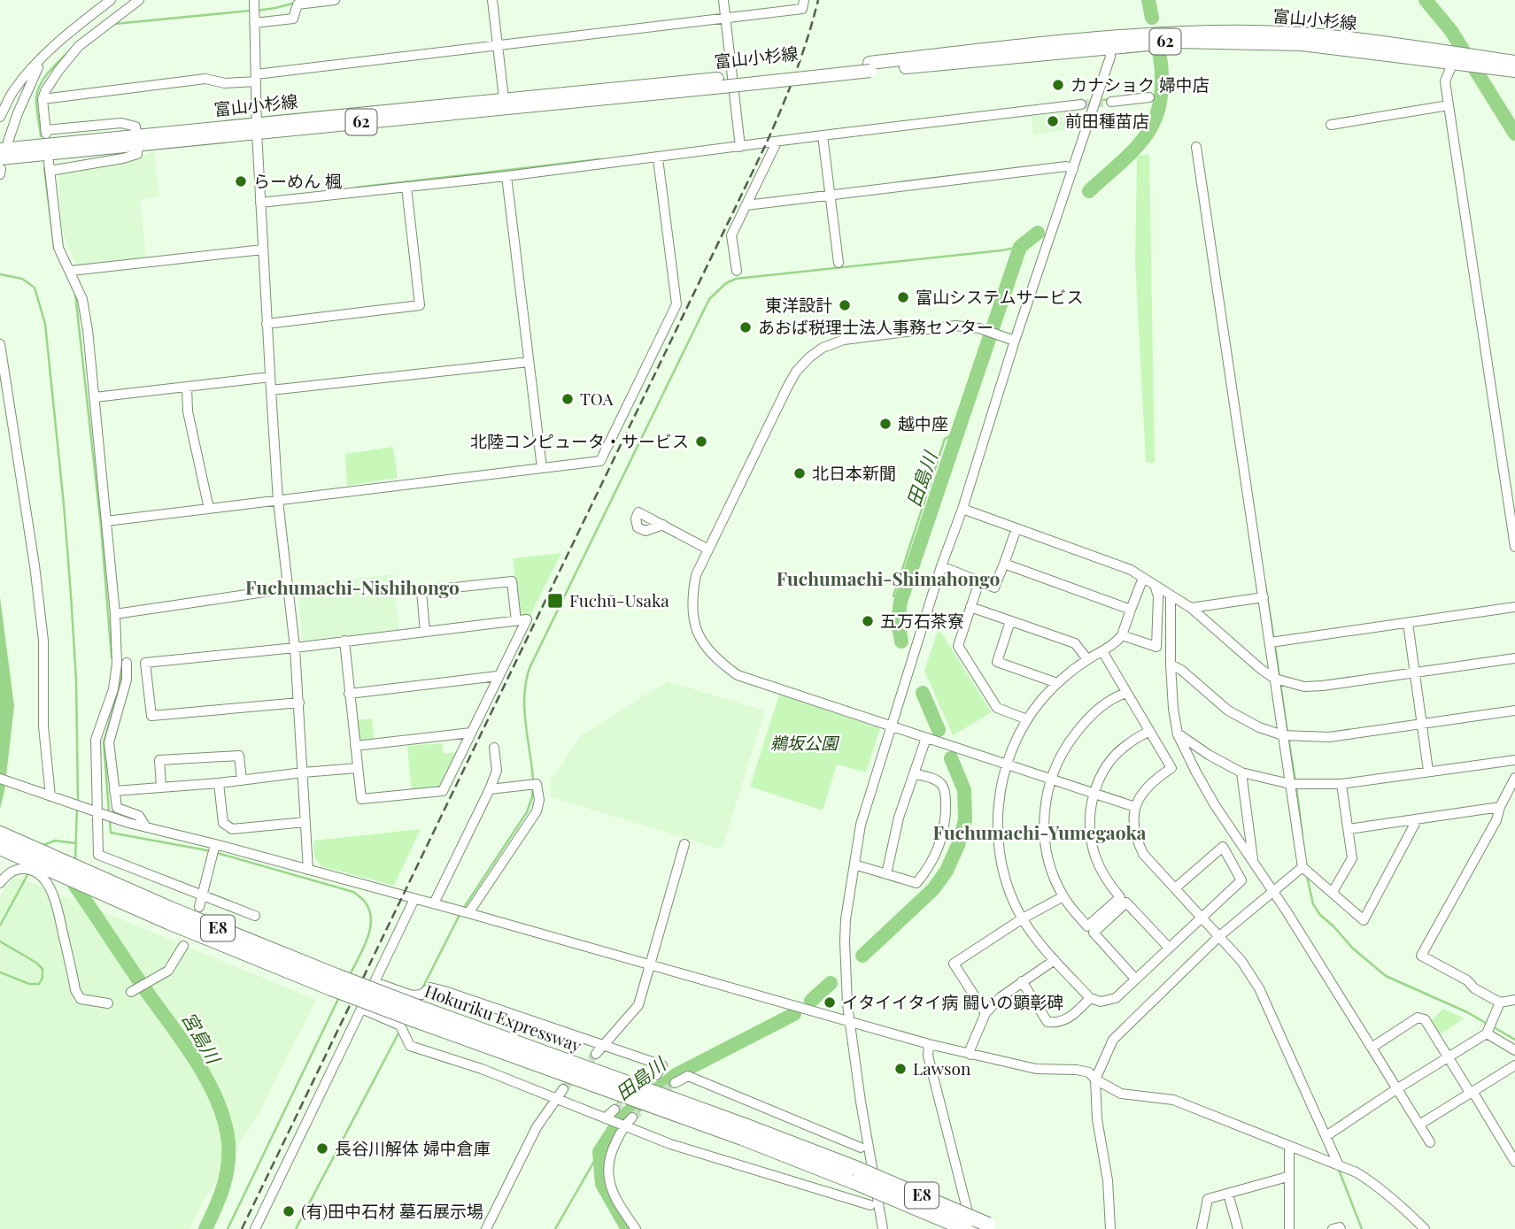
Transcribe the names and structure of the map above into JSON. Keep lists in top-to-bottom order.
{
  "streets": {
    "highway": ["E8", "Hokuriku Expressway"],
    "main road": ["富山小杉線", "62"]
  },
  "districts": ["Fuchumachi-Shimahongo", "Fuchumachi-Nishihongo", "Fuchumachi-Yumegaoka"],
  "water": ["田島川", "宮島川"],
  "parks": ["鵜坂公園"],
  "places": {
    "other": [
      "カナショク 婦中店",
      "前田種苗店",
      "らーめん 楓",
      "富山システムサービス",
      "東洋設計",
      "あおば税理士法人事務センター",
      "TOA",
      "越中座",
      "北陸コンピュータ・サービス",
      "北日本新聞",
      "五万石茶寮",
      "イタイイタイ病 闘いの顕彰碑",
      "Lawson",
      "長谷川解体 婦中倉庫",
      "(有)田中石材 墓石展示場"
    ],
    "transit": ["Fuchū-Usaka"]
  }
}
